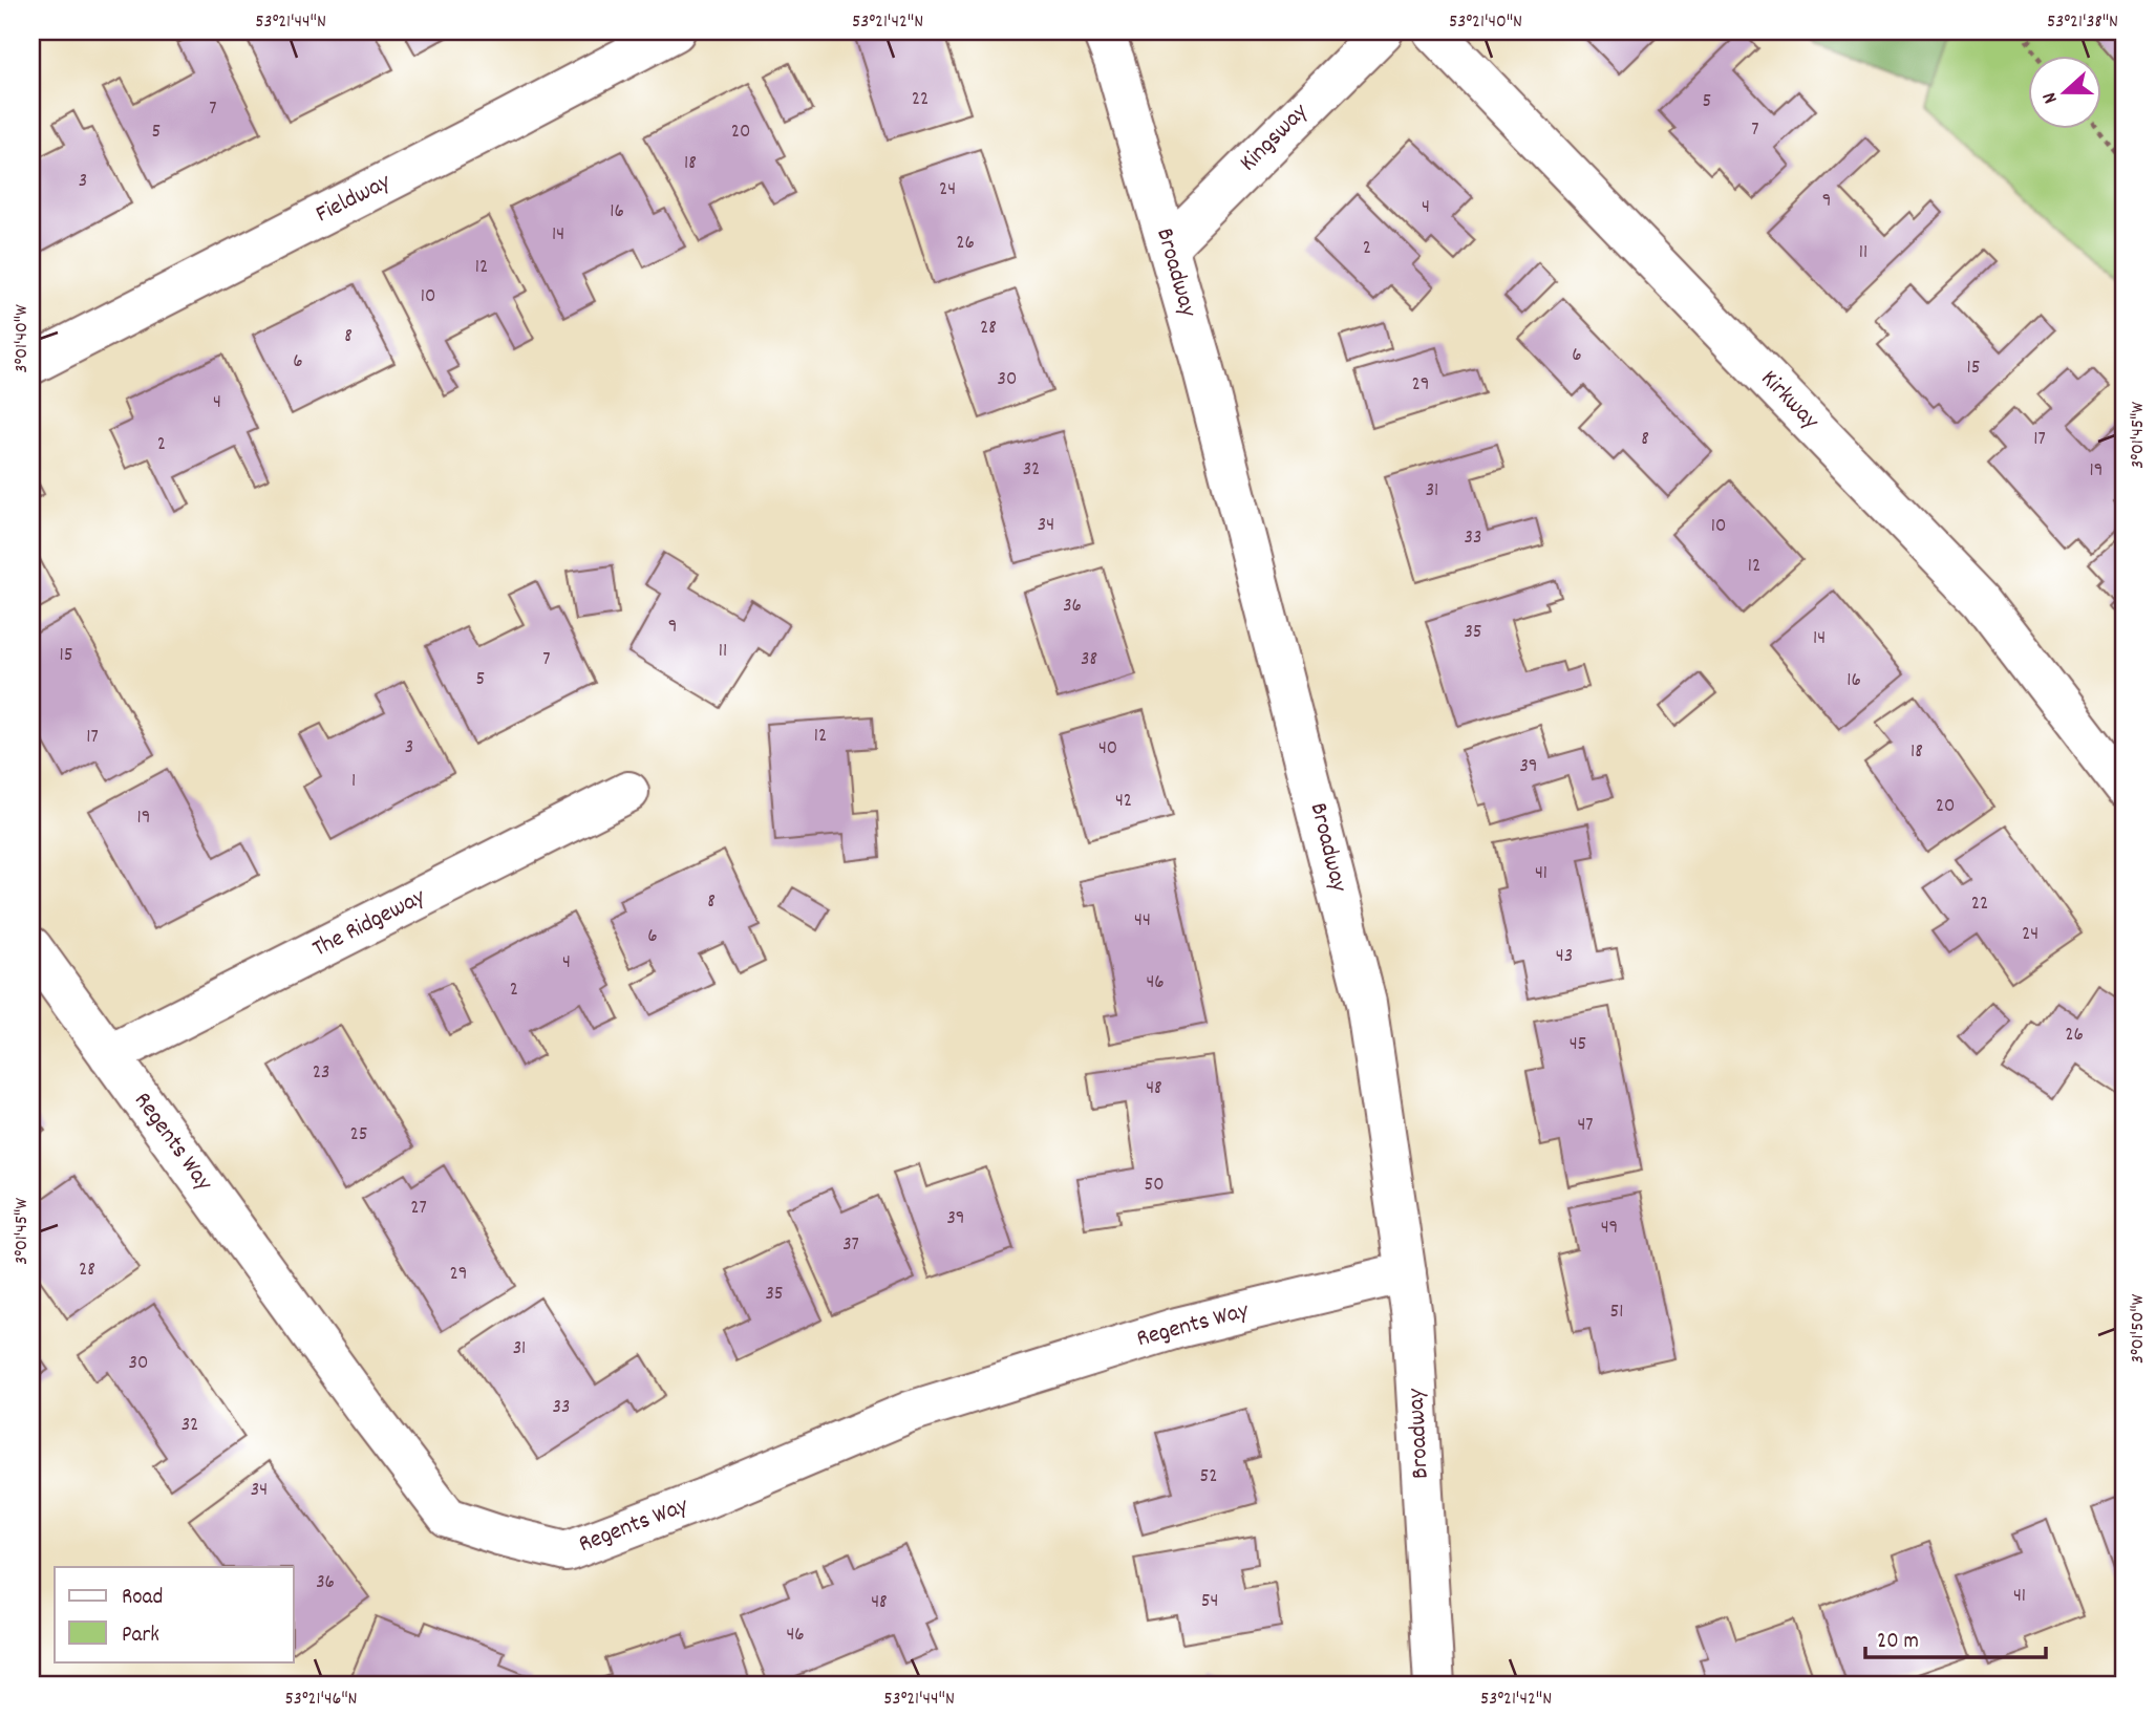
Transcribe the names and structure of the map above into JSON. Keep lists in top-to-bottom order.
{
  "streets": {
    "street": [
      "Kingsway",
      "Fieldway",
      "Broadway",
      "Kirkway",
      "The Ridgeway",
      "Regents Way"
    ]
  },
  "crossings": [
    ["Kingsway", "Broadway"],
    ["Broadway", "Regents Way"],
    ["The Ridgeway", "Regents Way"]
  ],
  "house_numbers": [
    "22",
    "5",
    "7",
    "7",
    "5",
    "20",
    "18",
    "3",
    "24",
    "9",
    "4",
    "16",
    "14",
    "26",
    "2",
    "11",
    "12",
    "10",
    "28",
    "8",
    "6",
    "6",
    "15",
    "30",
    "29",
    "4",
    "8",
    "17",
    "2",
    "32",
    "19",
    "31",
    "34",
    "10",
    "33",
    "12",
    "36",
    "9",
    "35",
    "14",
    "11",
    "15",
    "7",
    "38",
    "5",
    "16",
    "12",
    "17",
    "3",
    "40",
    "18",
    "39",
    "1",
    "42",
    "20",
    "19",
    "41",
    "8",
    "22",
    "44",
    "24",
    "6",
    "43",
    "4",
    "46",
    "2",
    "26",
    "45",
    "23",
    "48",
    "47",
    "25",
    "50",
    "27",
    "39",
    "49",
    "37",
    "28",
    "29",
    "35",
    "51",
    "31",
    "30",
    "33",
    "32",
    "52",
    "34",
    "36",
    "41",
    "54",
    "48",
    "46"
  ],
  "legend": ["Road", "Park"],
  "scale_bar": "20 m",
  "north": "left",
  "coordinates": [
    "53°21'44\"N",
    "53°21'42\"N",
    "53°21'40\"N",
    "53°21'38\"N",
    "3°01'40\"W",
    "3°01'45\"W",
    "3°01'50\"W",
    "53°21'46\"N"
  ]
}
